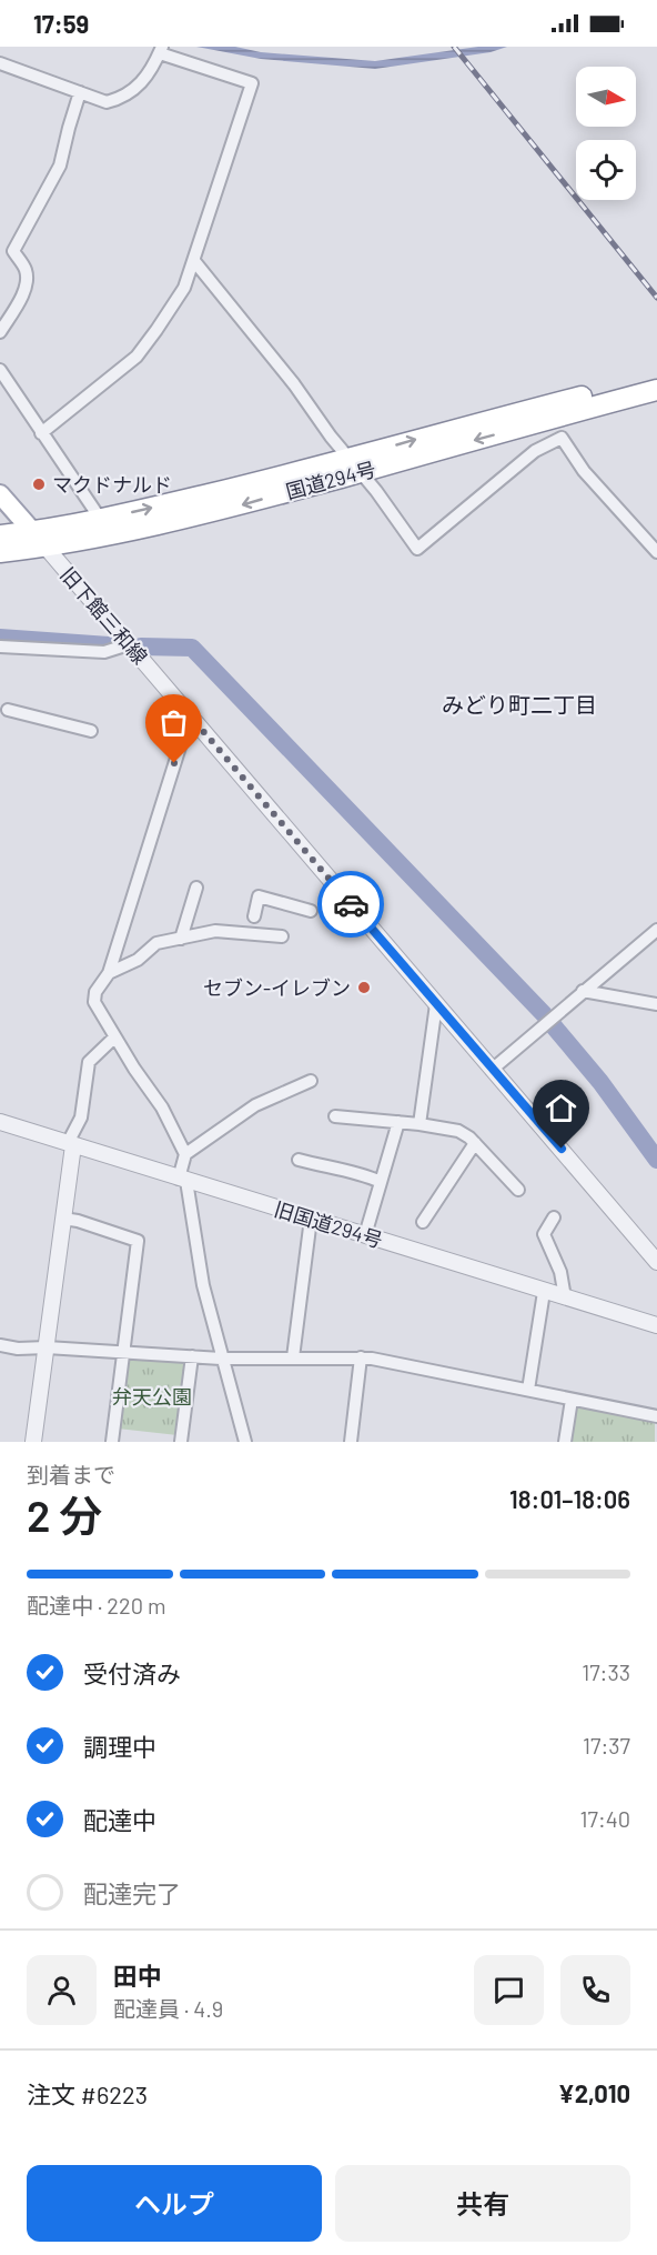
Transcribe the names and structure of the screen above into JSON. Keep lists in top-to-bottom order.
{
  "streets": {
    "highway": ["国道294号"],
    "street": ["旧下館三和線", "旧国道294号"]
  },
  "crossings": [
    ["国道294号", "旧下館三和線"]
  ],
  "districts": ["みどり町二丁目"],
  "parks": ["弁天公園"],
  "places": ["マクドナルド", "セブン-イレブン"],
  "north": "right",
  "page": {
    "status": "17:59",
    "heading": ["2 分", "到着まで", "18:01–18:06"],
    "panel": [
      "田中",
      "配達員 · 4.9",
      "注文 #6223",
      "¥2,010"
    ],
    "bar": "配達中 · 220 m",
    "list": [
      ["受付済み", "17:33"],
      ["調理中", "17:37"],
      ["配達中", "17:40"],
      "配達完了"
    ],
    "buttons": ["ヘルプ", "共有"]
  }
}
